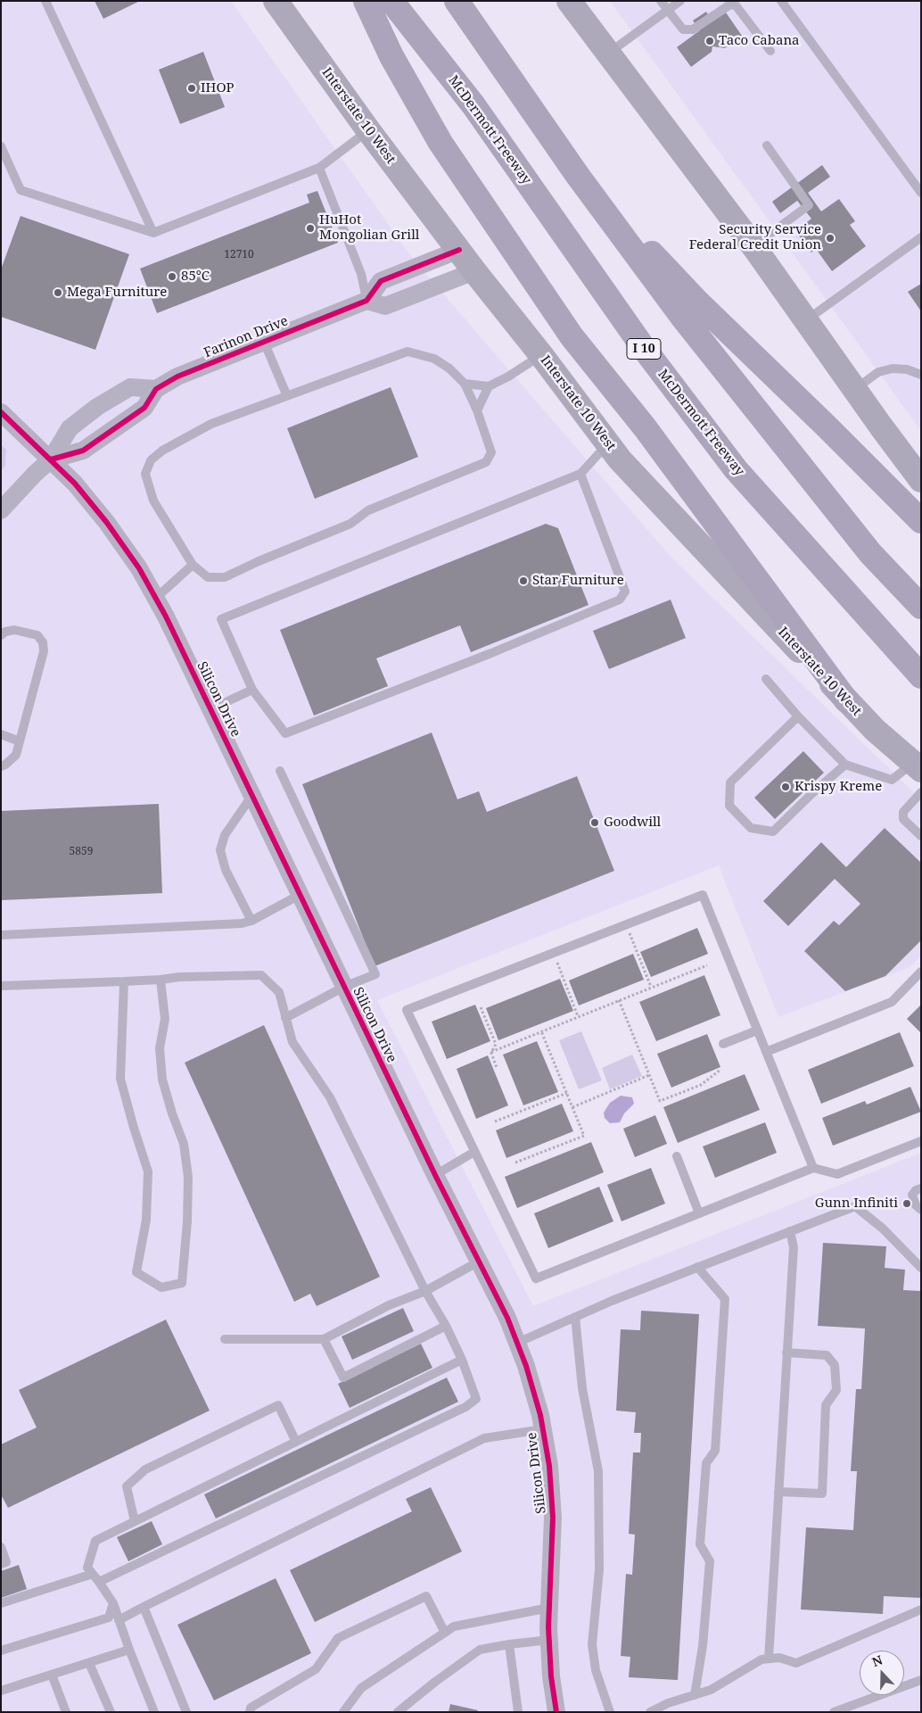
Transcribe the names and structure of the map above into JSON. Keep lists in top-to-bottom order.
{
  "streets": {
    "highway": ["McDermott Freeway", "I 10"],
    "main road": ["Interstate 10 West"],
    "street": ["Farinon Drive", "Silicon Drive"]
  },
  "crossings": [
    ["Farinon Drive", "Silicon Drive"]
  ],
  "places": [
    "Taco Cabana",
    "IHOP",
    "HuHot Mongolian Grill",
    "Security Service Federal Credit Union",
    "85°C",
    "Mega Furniture",
    "Star Furniture",
    "Krispy Kreme",
    "Goodwill",
    "Gunn Infiniti"
  ],
  "house_numbers": ["12710", "5859"],
  "north": "top"
}
